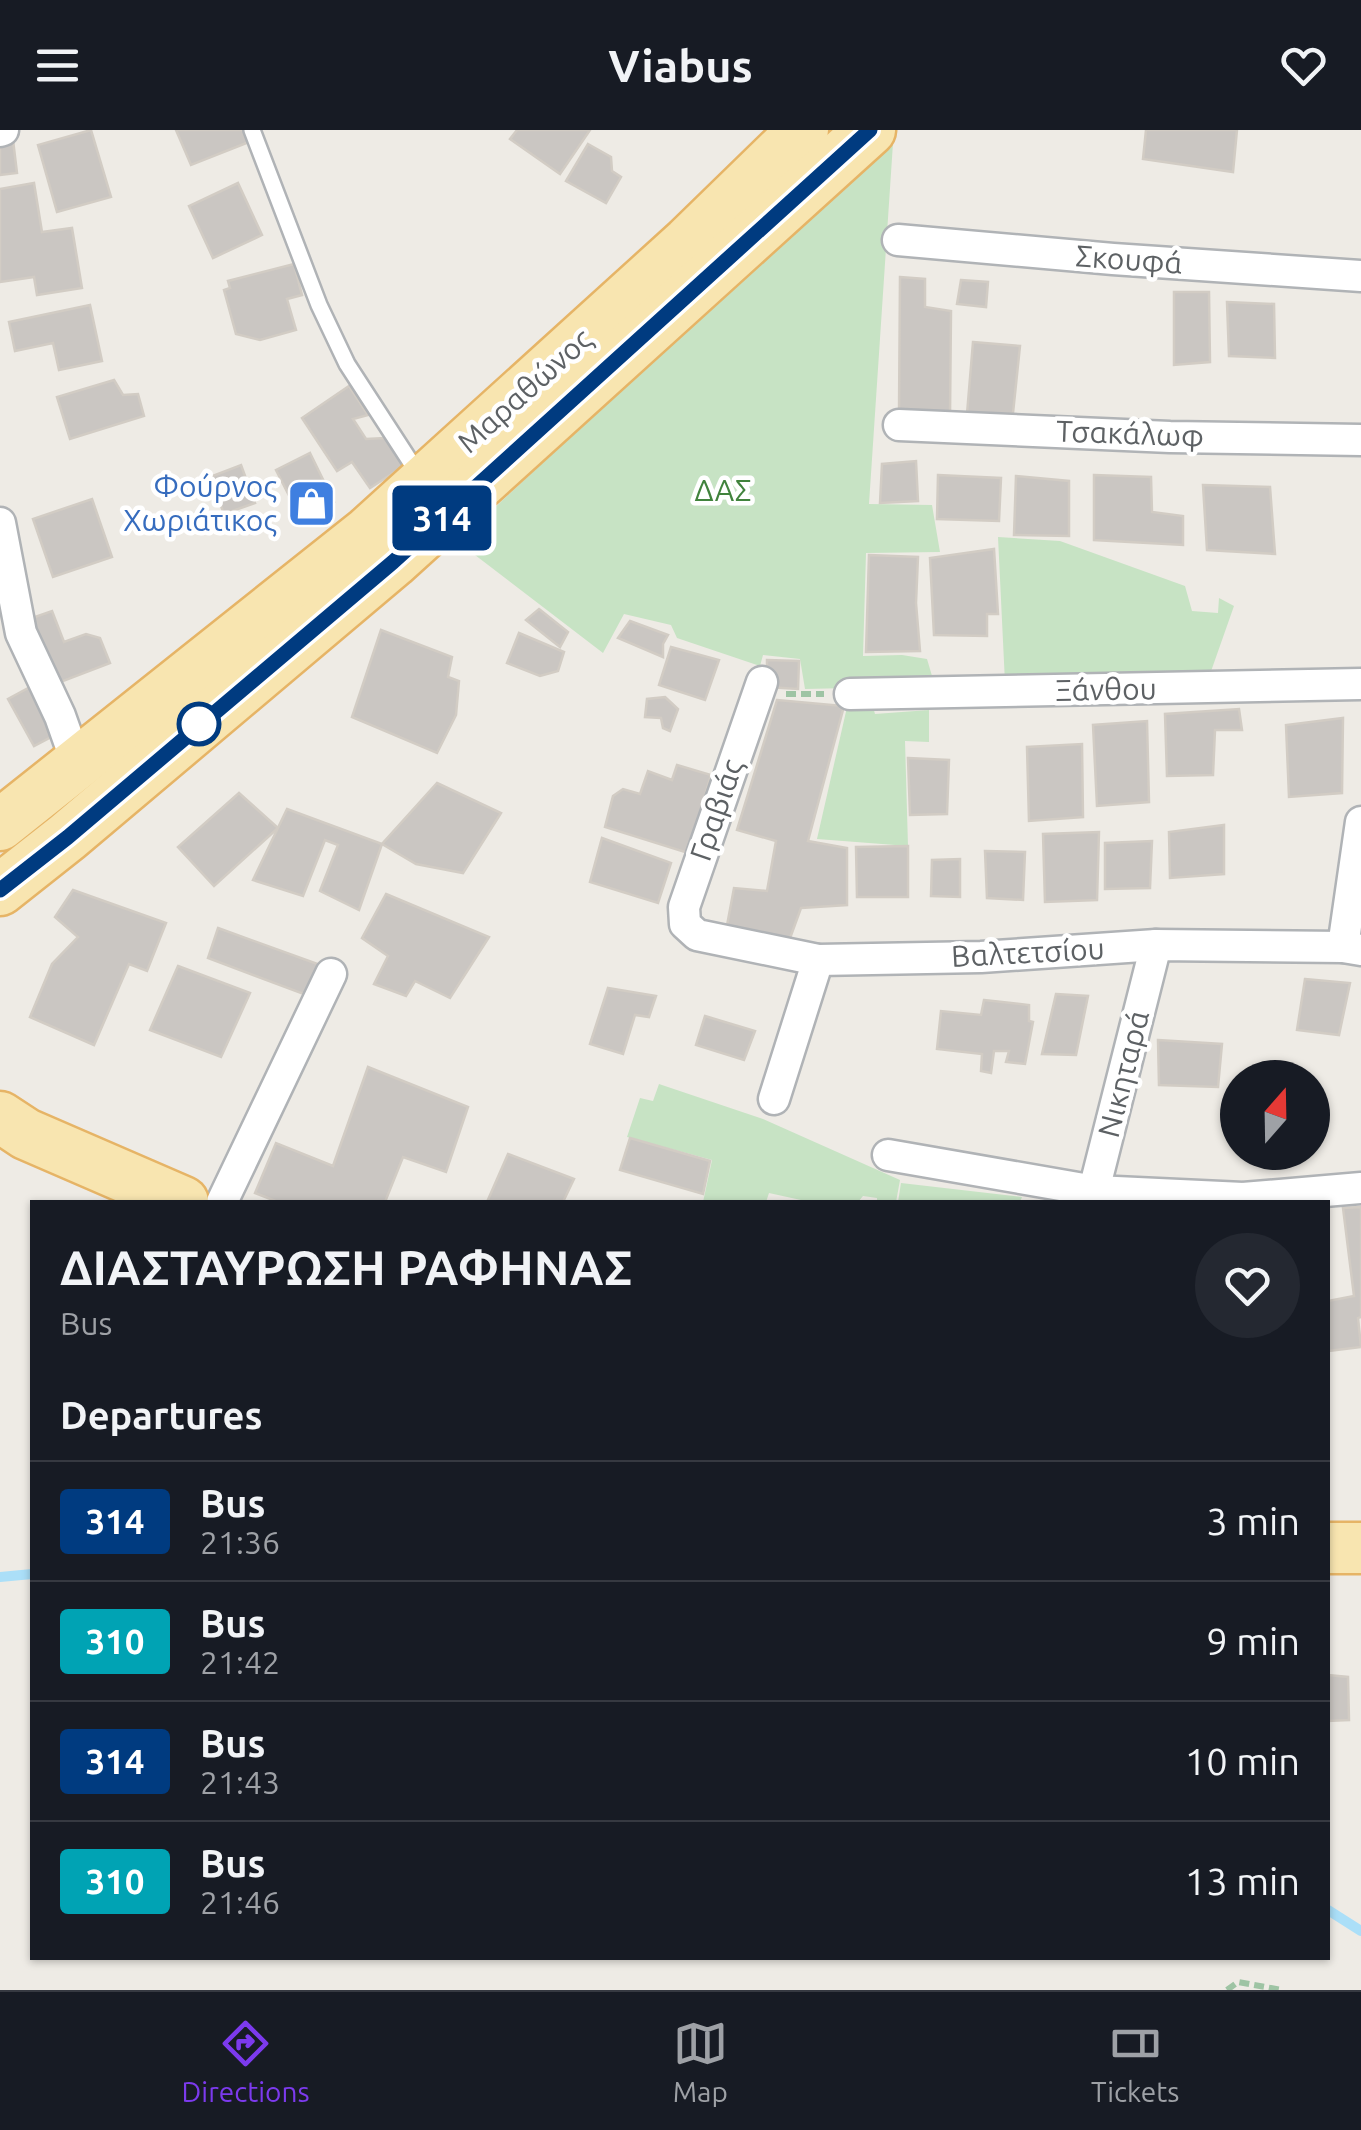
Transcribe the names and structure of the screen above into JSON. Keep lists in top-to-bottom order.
{
  "streets": {
    "main road": ["Μαραθώνος"],
    "street": [
      "Σκουφά",
      "Τσακάλωφ",
      "Ξάνθου",
      "Γραβιάς",
      "Βαλτετσίου",
      "Νικηταρά"
    ]
  },
  "crossings": [
    ["Γραβιάς", "Βαλτετσίου"],
    ["Βαλτετσίου", "Νικηταρά"]
  ],
  "parks": ["ΔΑΣ"],
  "places": {
    "shop": ["Φούρνος Χωριάτικος"]
  },
  "lines": ["bus line 314"],
  "north": "top",
  "page": {
    "header": "Viabus",
    "on_map": "314",
    "heading": [
      ["ΔΙΑΣΤΑΥΡΩΣΗ ΡΑΦΗΝΑΣ", "Bus"],
      "Departures"
    ],
    "list": [
      {
        "mark": "314",
        "name": "Bus",
        "note": "21:36",
        "value": "3 min"
      },
      {
        "mark": "310",
        "name": "Bus",
        "note": "21:42",
        "value": "9 min"
      },
      {
        "mark": "314",
        "name": "Bus",
        "note": "21:43",
        "value": "10 min"
      },
      {
        "mark": "310",
        "name": "Bus",
        "note": "21:46",
        "value": "13 min"
      }
    ],
    "tabs": ["Directions", "Map", "Tickets"]
  }
}
